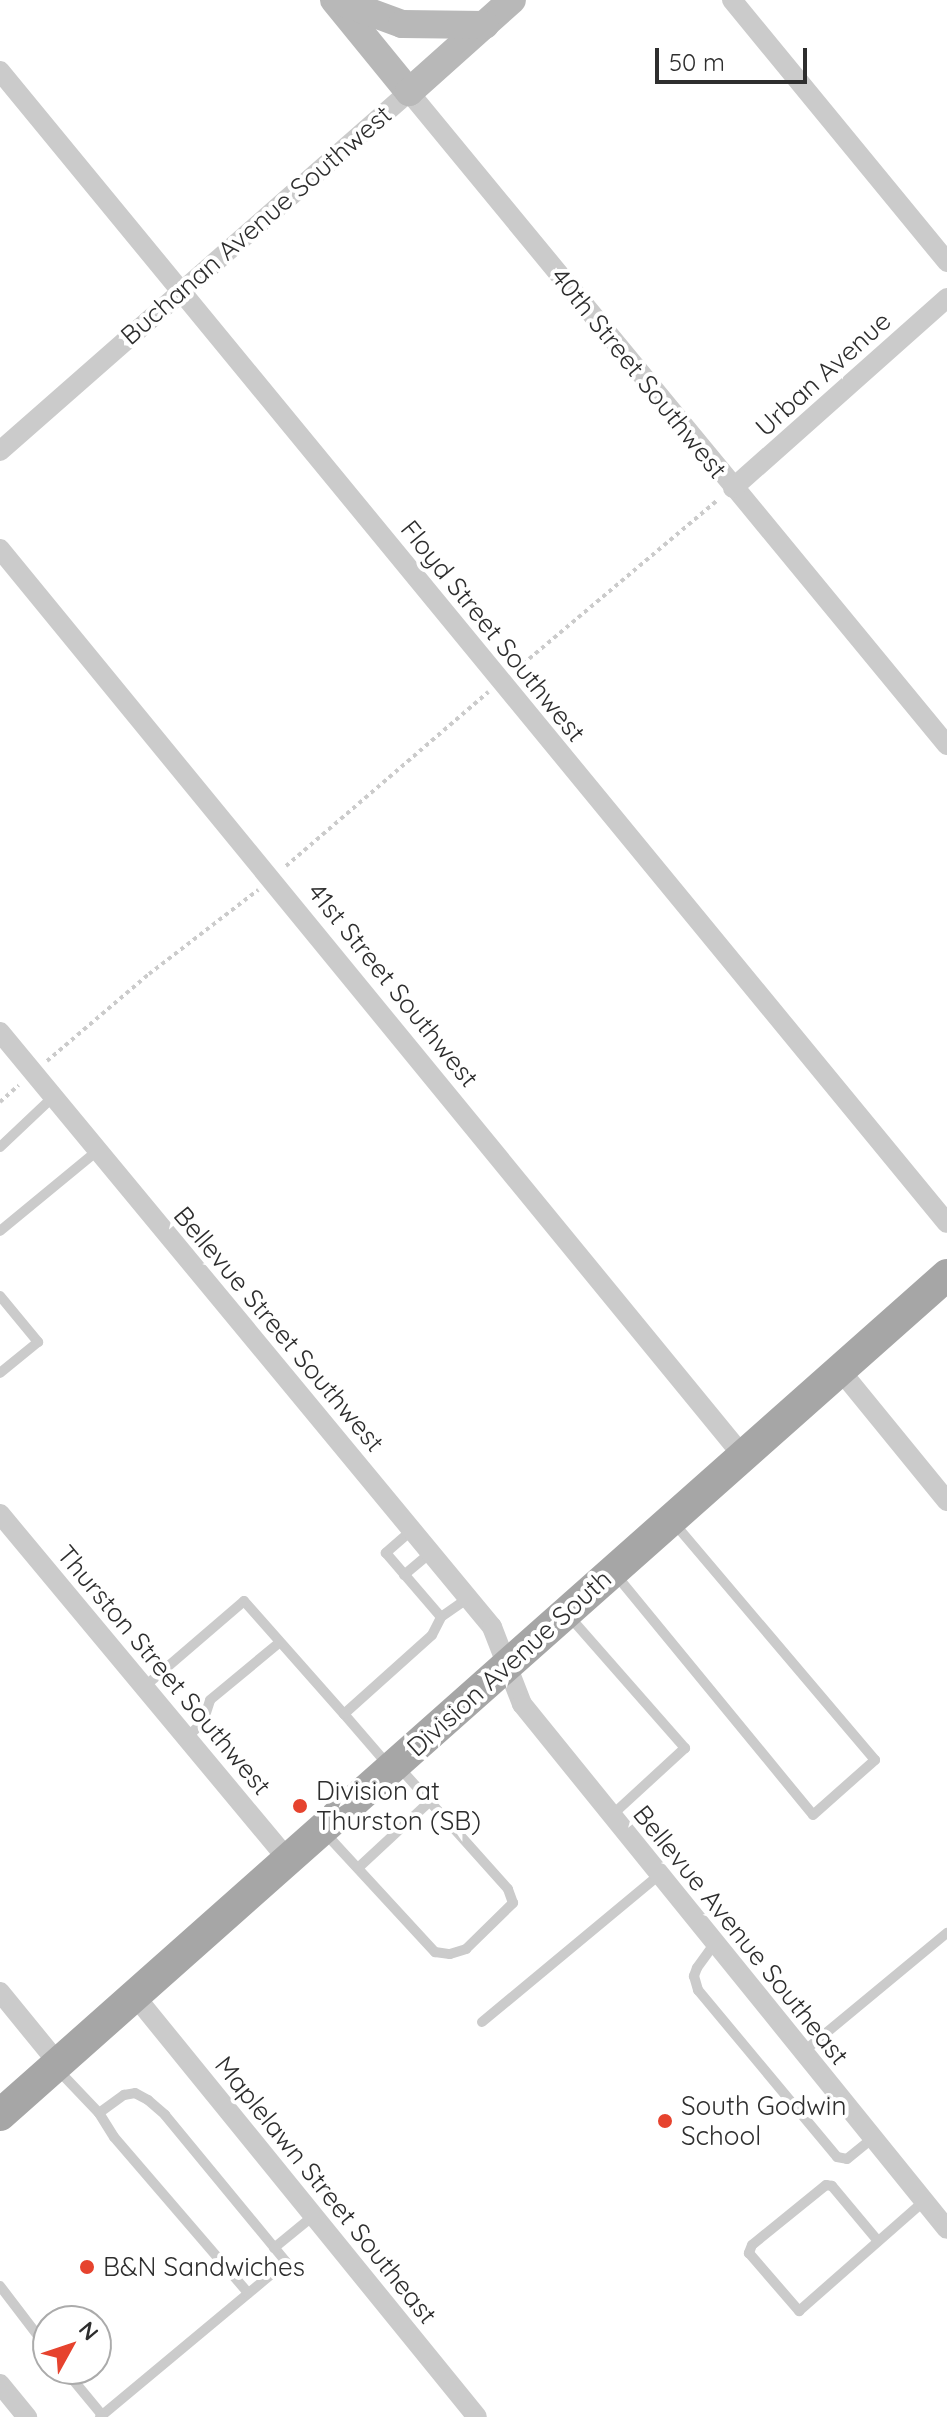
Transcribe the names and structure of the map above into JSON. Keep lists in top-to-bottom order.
{
  "streets": {
    "main road": ["Division Avenue South"],
    "street": [
      "Buchanan Avenue Southwest",
      "40th Street Southwest",
      "Urban Avenue",
      "Floyd Street Southwest",
      "41st Street Southwest",
      "Bellevue Street Southwest",
      "Thurston Street Southwest",
      "Bellevue Avenue Southeast",
      "Maplelawn Street Southeast"
    ]
  },
  "crossings": [
    ["Buchanan Avenue Southwest", "40th Street Southwest"],
    ["Buchanan Avenue Southwest", "Floyd Street Southwest"],
    ["40th Street Southwest", "Urban Avenue"],
    ["41st Street Southwest", "Division Avenue South"],
    ["Bellevue Street Southwest", "Division Avenue South"],
    ["Bellevue Street Southwest", "Bellevue Avenue Southeast"],
    ["Division Avenue South", "Thurston Street Southwest"],
    ["Division Avenue South", "Bellevue Avenue Southeast"],
    ["Division Avenue South", "Maplelawn Street Southeast"]
  ],
  "places": ["Division at Thurston (SB)", "South Godwin School", "B&N Sandwiches"],
  "scale_bar": "50 m",
  "north": "top right"
}
